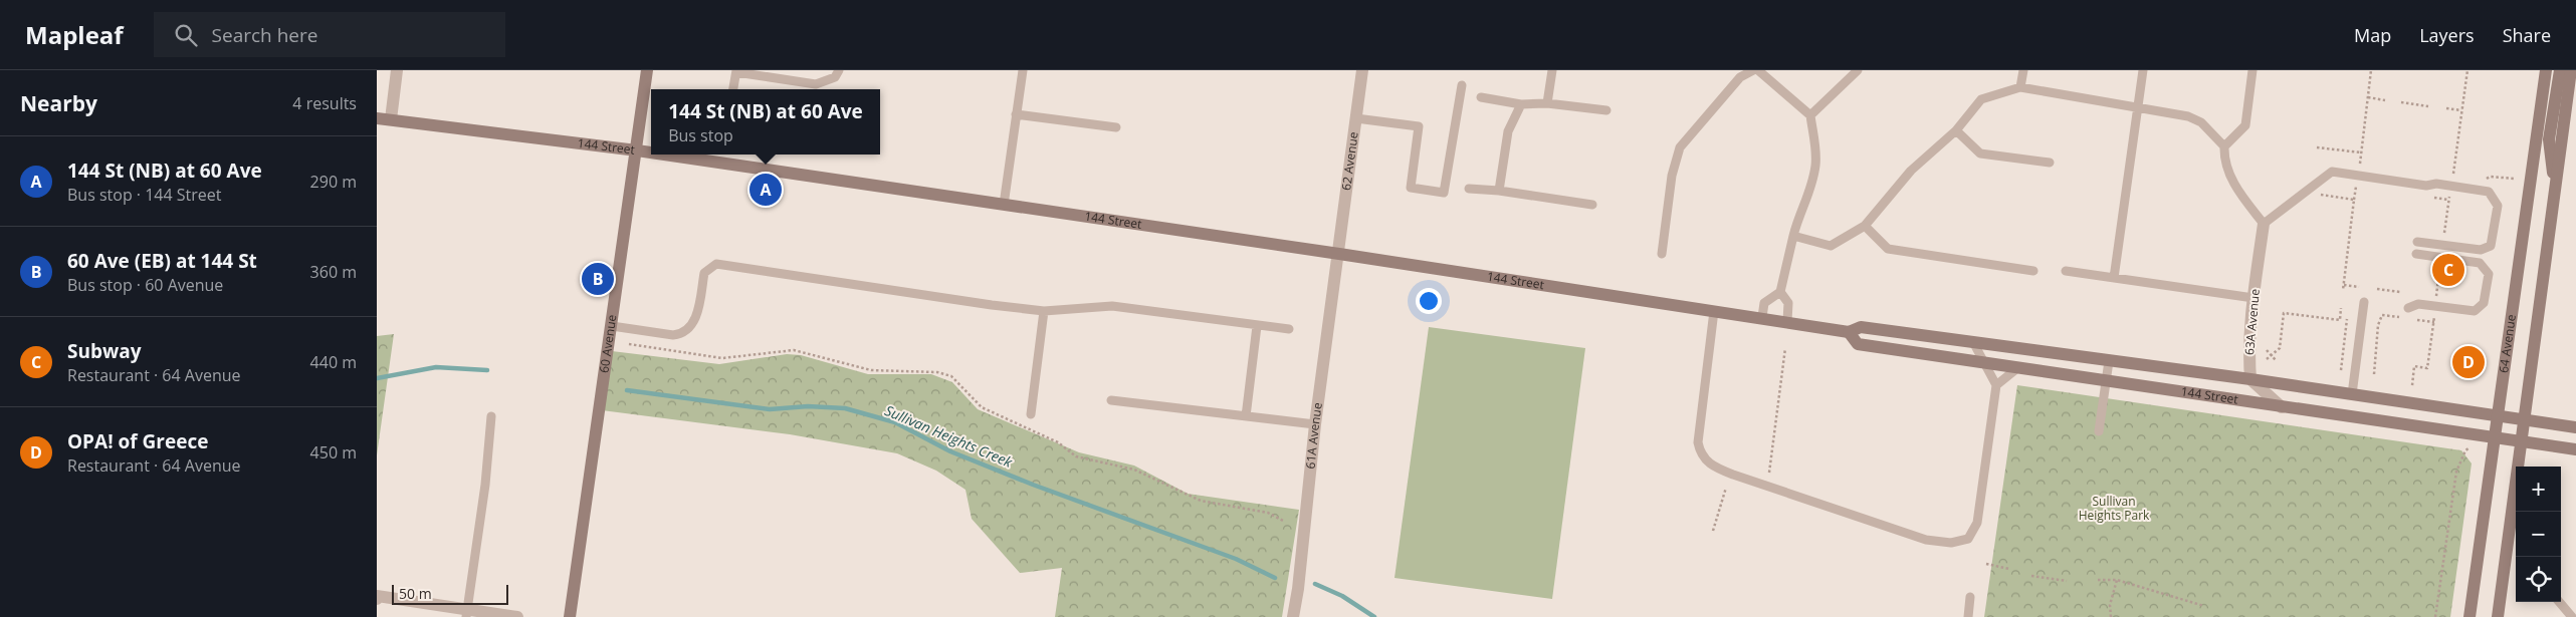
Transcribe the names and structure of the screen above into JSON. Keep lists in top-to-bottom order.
{
  "streets": {
    "main road": ["144 Street", "64 Avenue", "60 Avenue"],
    "street": ["62 Avenue", "63A Avenue", "61A Avenue"]
  },
  "crossings": [
    ["144 Street", "62 Avenue"],
    ["144 Street", "63A Avenue"],
    ["144 Street", "64 Avenue"],
    ["144 Street", "60 Avenue"],
    ["144 Street", "61A Avenue"],
    ["62 Avenue", "61A Avenue"]
  ],
  "water": ["Sullivan Heights Creek"],
  "parks": ["Sullivan Heights Park"],
  "scale_bar": "50 m",
  "page": {
    "header": "Mapleaf",
    "search": "Search here",
    "nav": ["Map", "Layers", "Share"],
    "heading": ["Nearby", "4 results"],
    "popup": ["144 St (NB) at 60 Ave", "Bus stop"],
    "list": [
      {
        "mark": "A",
        "name": "144 St (NB) at 60 Ave",
        "note": "Bus stop · 144 Street",
        "value": "290 m"
      },
      {
        "mark": "B",
        "name": "60 Ave (EB) at 144 St",
        "note": "Bus stop · 60 Avenue",
        "value": "360 m"
      },
      {
        "mark": "C",
        "name": "Subway",
        "note": "Restaurant · 64 Avenue",
        "value": "440 m"
      },
      {
        "mark": "D",
        "name": "OPA! of Greece",
        "note": "Restaurant · 64 Avenue",
        "value": "450 m"
      }
    ],
    "pins": [
      "A",
      "C",
      "B",
      "D"
    ],
    "map_buttons": ["+", "−"],
    "scale": "50 m"
  }
}
